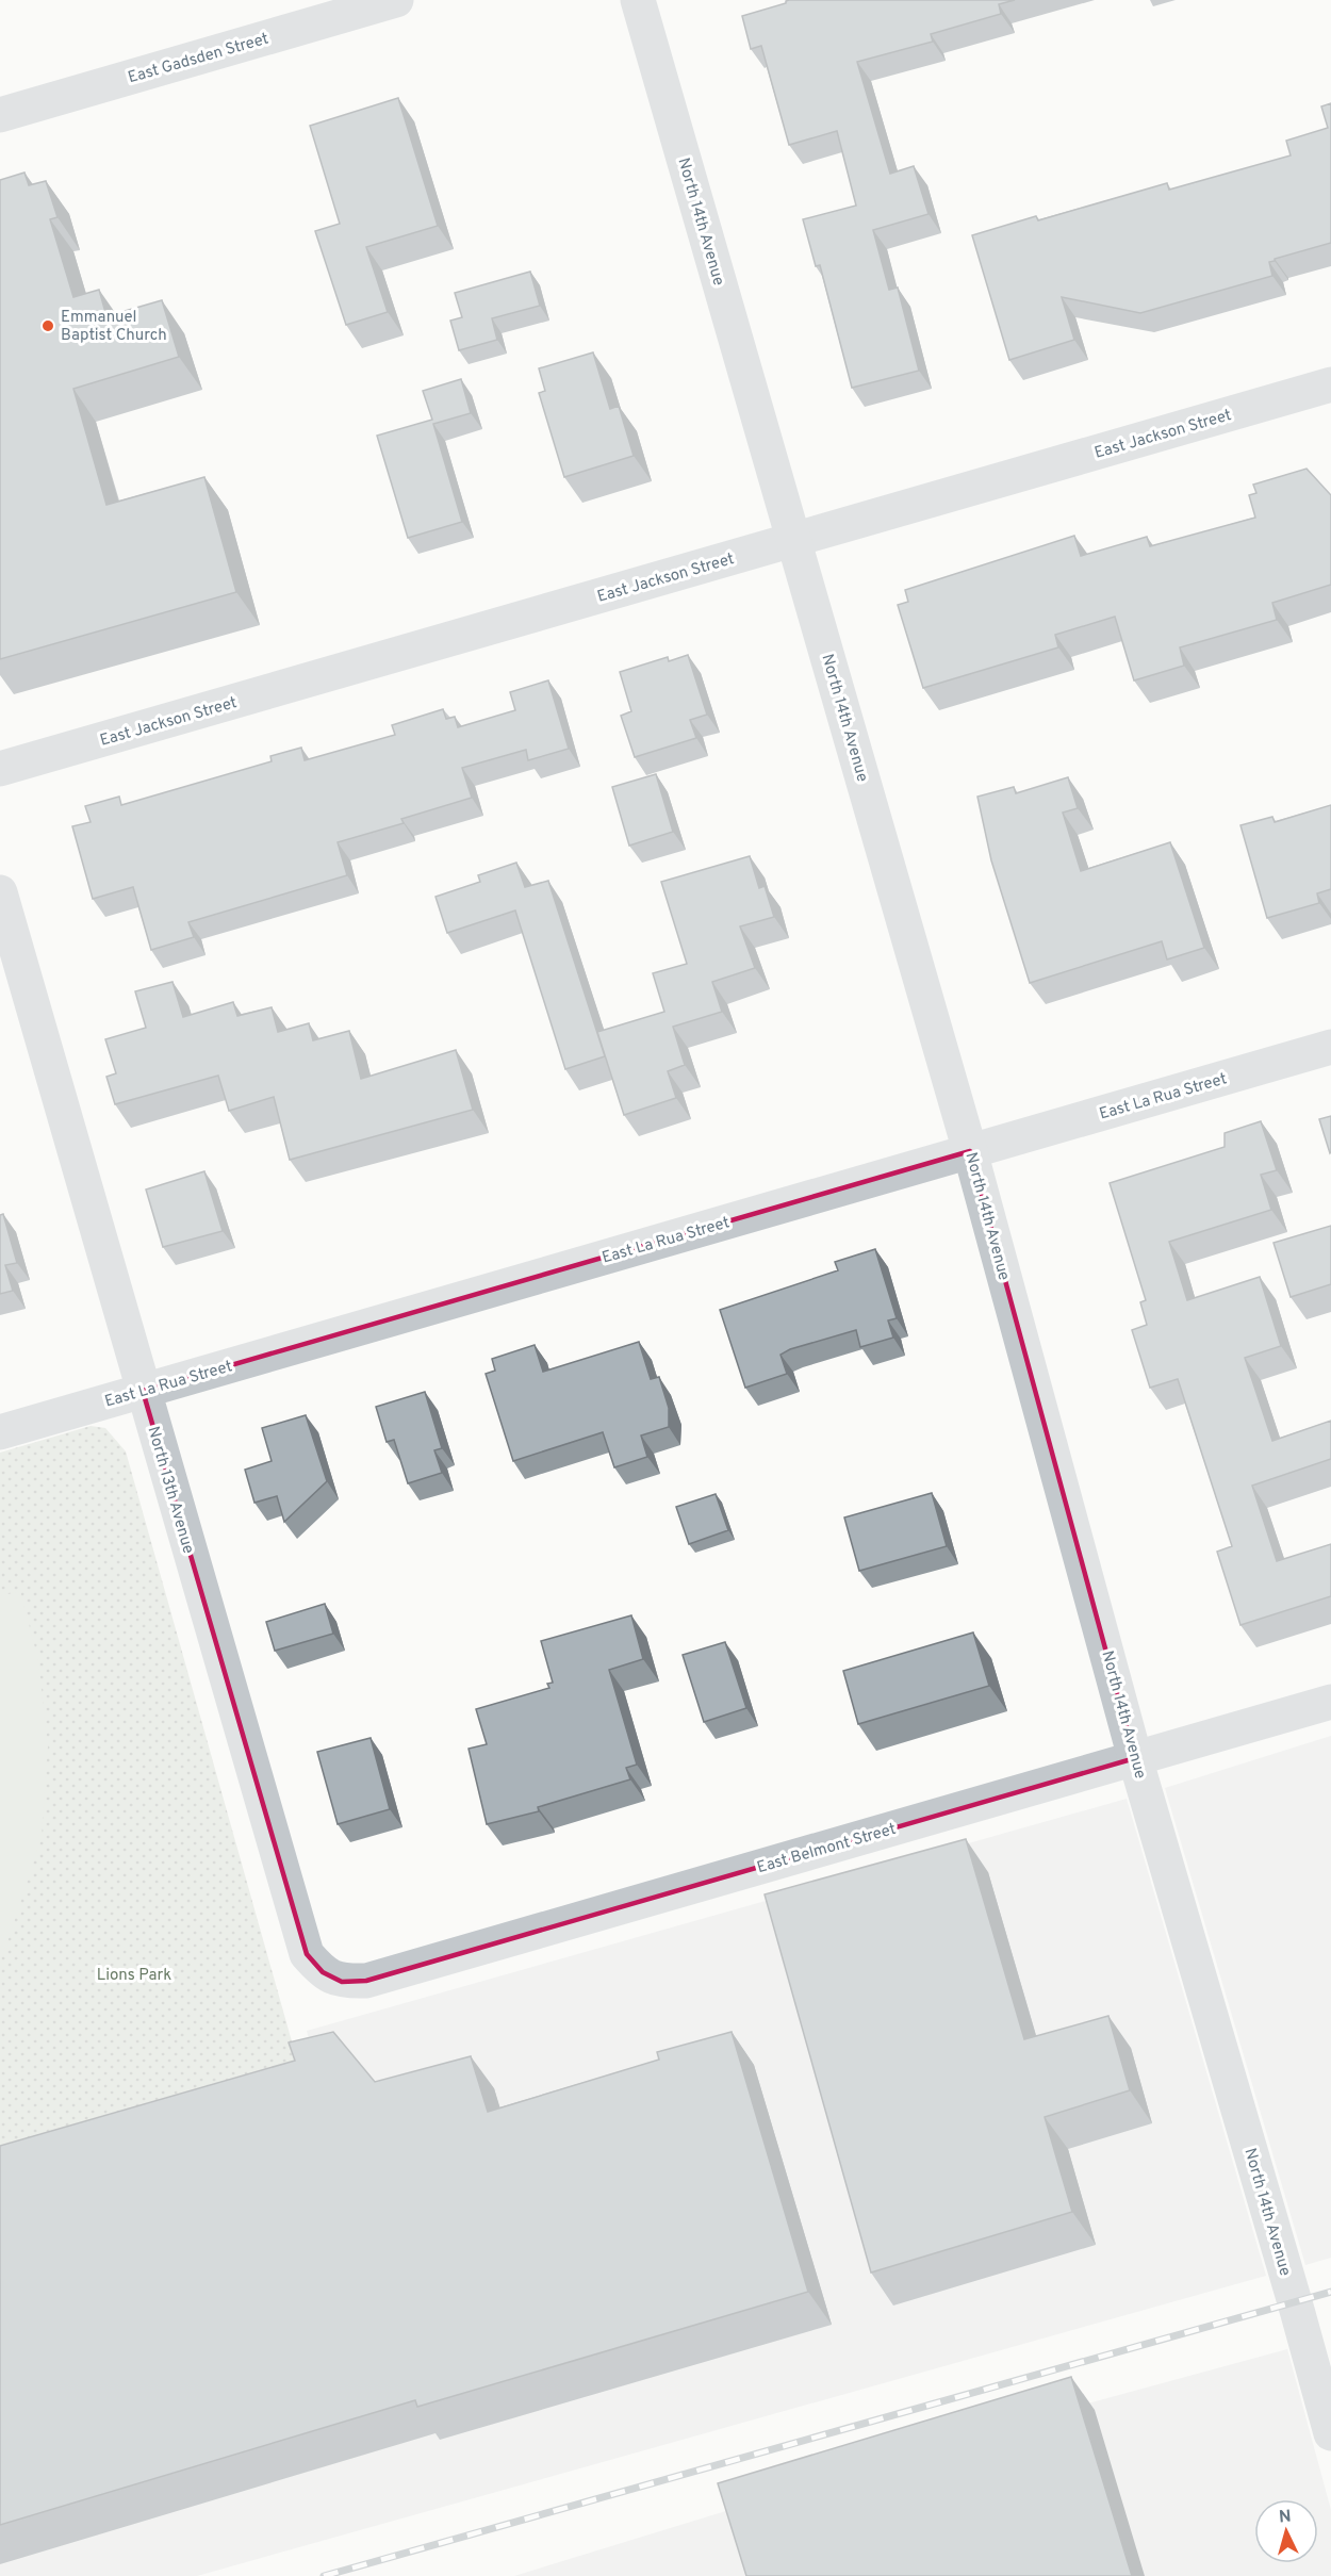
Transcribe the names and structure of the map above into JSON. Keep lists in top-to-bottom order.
{
  "streets": {
    "street": [
      "East Gadsden Street",
      "North 14th Avenue",
      "East Jackson Street",
      "East La Rua Street",
      "North 13th Avenue",
      "East Belmont Street"
    ]
  },
  "crossings": [
    ["North 14th Avenue", "East Jackson Street"],
    ["North 14th Avenue", "East La Rua Street"],
    ["North 14th Avenue", "East Belmont Street"],
    ["East La Rua Street", "North 13th Avenue"],
    ["North 13th Avenue", "East Belmont Street"]
  ],
  "parks": ["Lions Park"],
  "places": ["Emmanuel Baptist Church"],
  "north": "top"
}
